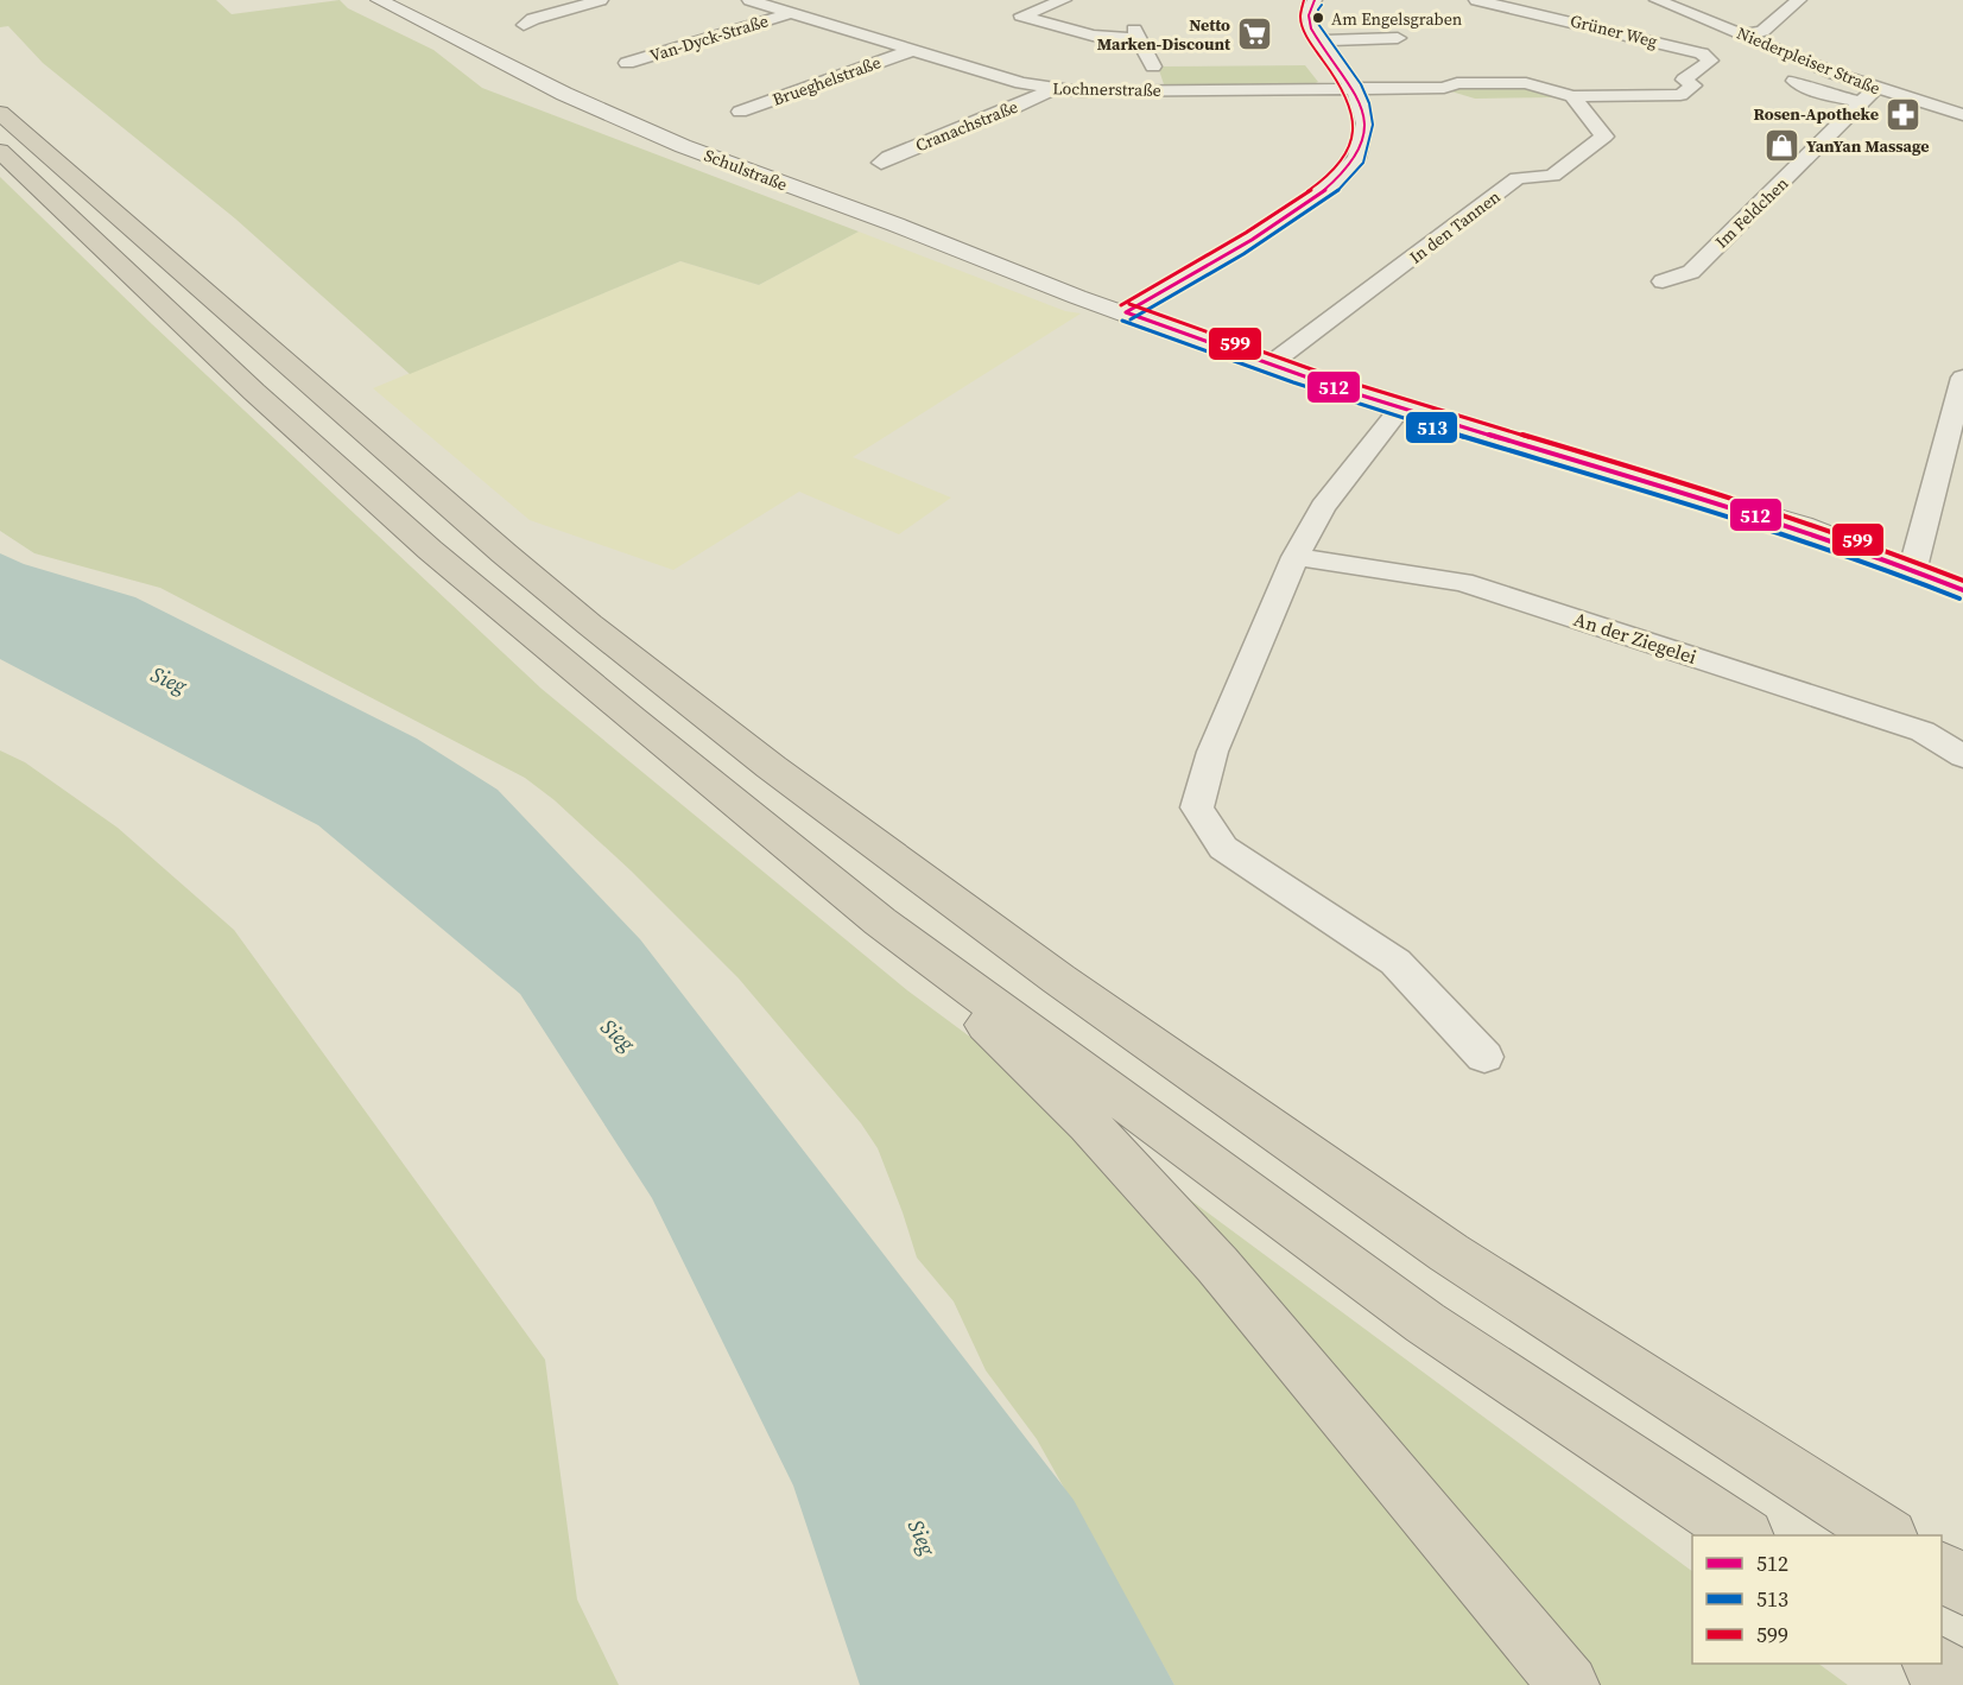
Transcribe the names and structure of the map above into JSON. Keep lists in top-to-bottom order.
{
  "streets": {
    "street": [
      "Grüner Weg",
      "Van-Dyck-Straße",
      "Niederpleiser Straße",
      "Brueghelstraße",
      "Lochnerstraße",
      "Cranachstraße",
      "Schulstraße",
      "Im Feldchen",
      "In den Tannen",
      "An der Ziegelei"
    ]
  },
  "crossings": [
    ["Grüner Weg", "In den Tannen"],
    ["Van-Dyck-Straße", "Lochnerstraße"],
    ["Niederpleiser Straße", "Im Feldchen"],
    ["Brueghelstraße", "Lochnerstraße"],
    ["Lochnerstraße", "Cranachstraße"],
    ["Schulstraße", "In den Tannen"]
  ],
  "water": ["Sieg"],
  "places": {
    "other": ["Am Engelsgraben"],
    "supermarket": ["Netto Marken-Discount"],
    "pharmacy": ["Rosen-Apotheke"],
    "shop": ["YanYan Massage"]
  },
  "lines": ["transit line 512", "transit line 599", "transit line 513"],
  "legend": ["512", "513", "599"]
}
